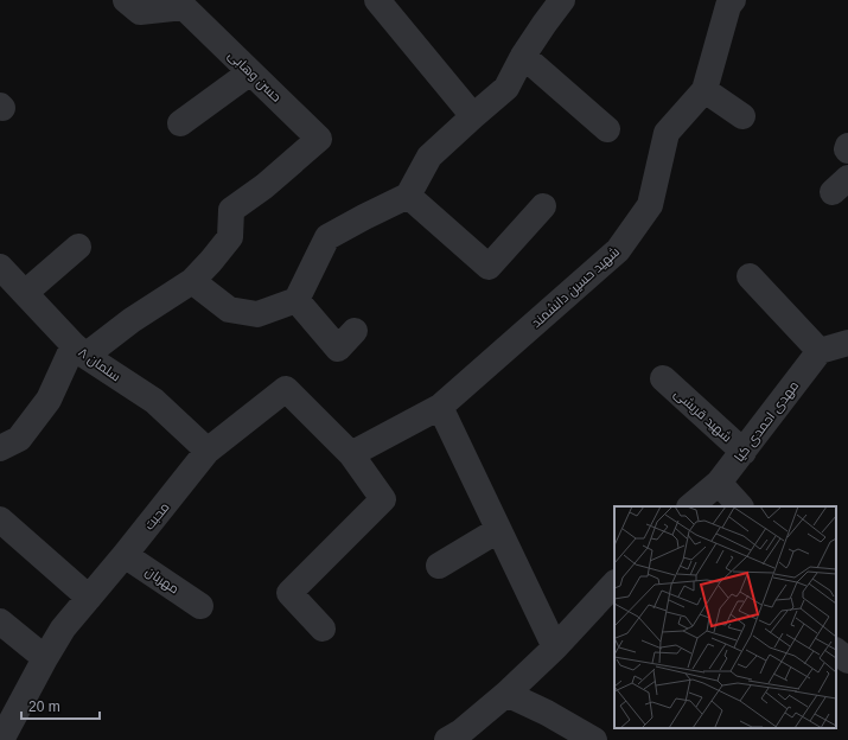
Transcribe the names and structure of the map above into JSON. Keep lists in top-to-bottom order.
{
  "streets": {
    "street": [
      "حسن وهابی",
      "شهید حسین دانشمند",
      "سلمان ۸",
      "شهید قریشی",
      "مهدی احمدی کیا",
      "محبت",
      "مهربان"
    ]
  },
  "crossings": [
    ["شهید حسین دانشمند", "محبت"],
    ["سلمان ۸", "محبت"],
    ["شهید قریشی", "مهدی احمدی کیا"],
    ["محبت", "مهربان"]
  ],
  "scale_bar": "20 m"
}
